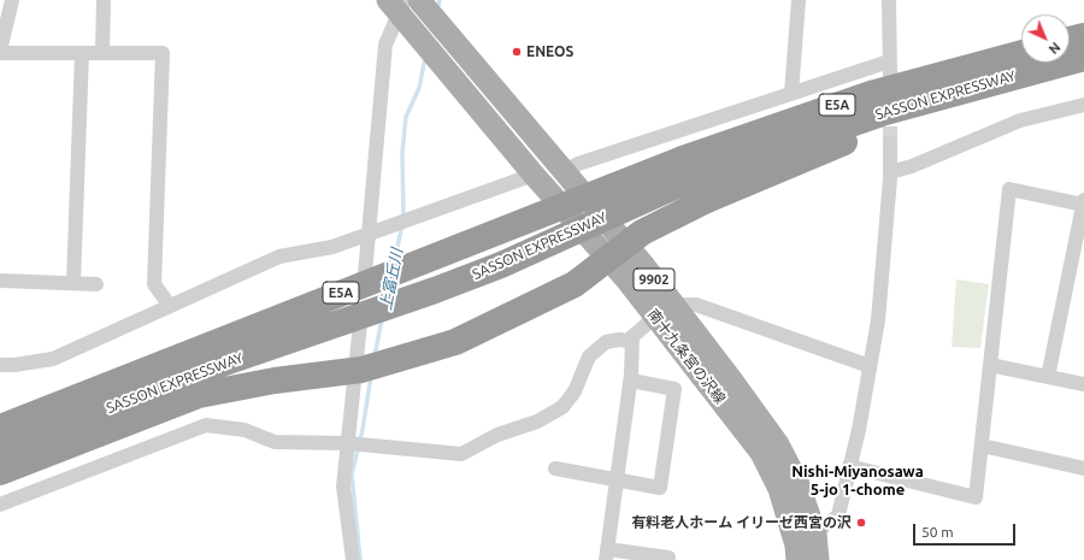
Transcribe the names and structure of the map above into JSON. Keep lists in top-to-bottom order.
{
  "streets": {
    "highway": ["SASSON EXPRESSWAY", "E5A"],
    "main road": ["9902", "南十九条宮の沢線"]
  },
  "districts": ["Nishi-Miyanosawa 5-jo 1-chome"],
  "water": ["上富丘川"],
  "places": ["ENEOS", "有料老人ホーム イリーゼ西宮の沢"],
  "scale_bar": "50 m",
  "north": "bottom right"
}
